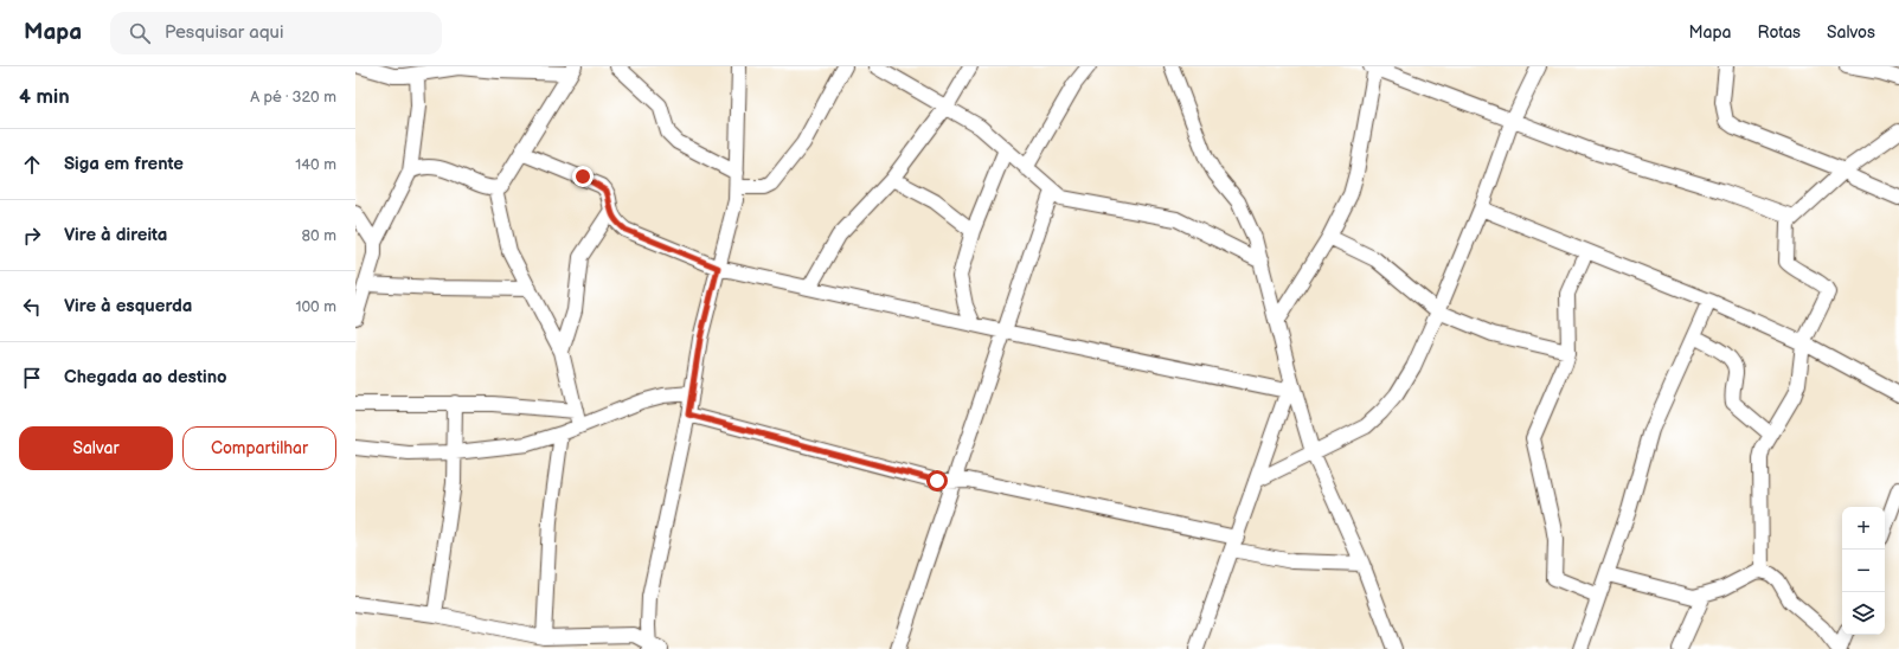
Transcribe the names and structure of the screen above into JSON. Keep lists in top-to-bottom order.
{
  "page": {
    "header": "Mapa",
    "search": "Pesquisar aqui",
    "nav": ["Mapa", "Rotas", "Salvos"],
    "heading": ["4 min", "A pé · 320 m"],
    "list": [
      ["Siga em frente", "140 m"],
      ["Vire à direita", "80 m"],
      ["Vire à esquerda", "100 m"],
      "Chegada ao destino"
    ],
    "buttons": ["Salvar", "Compartilhar"],
    "map_buttons": ["+", "−"]
  }
}
